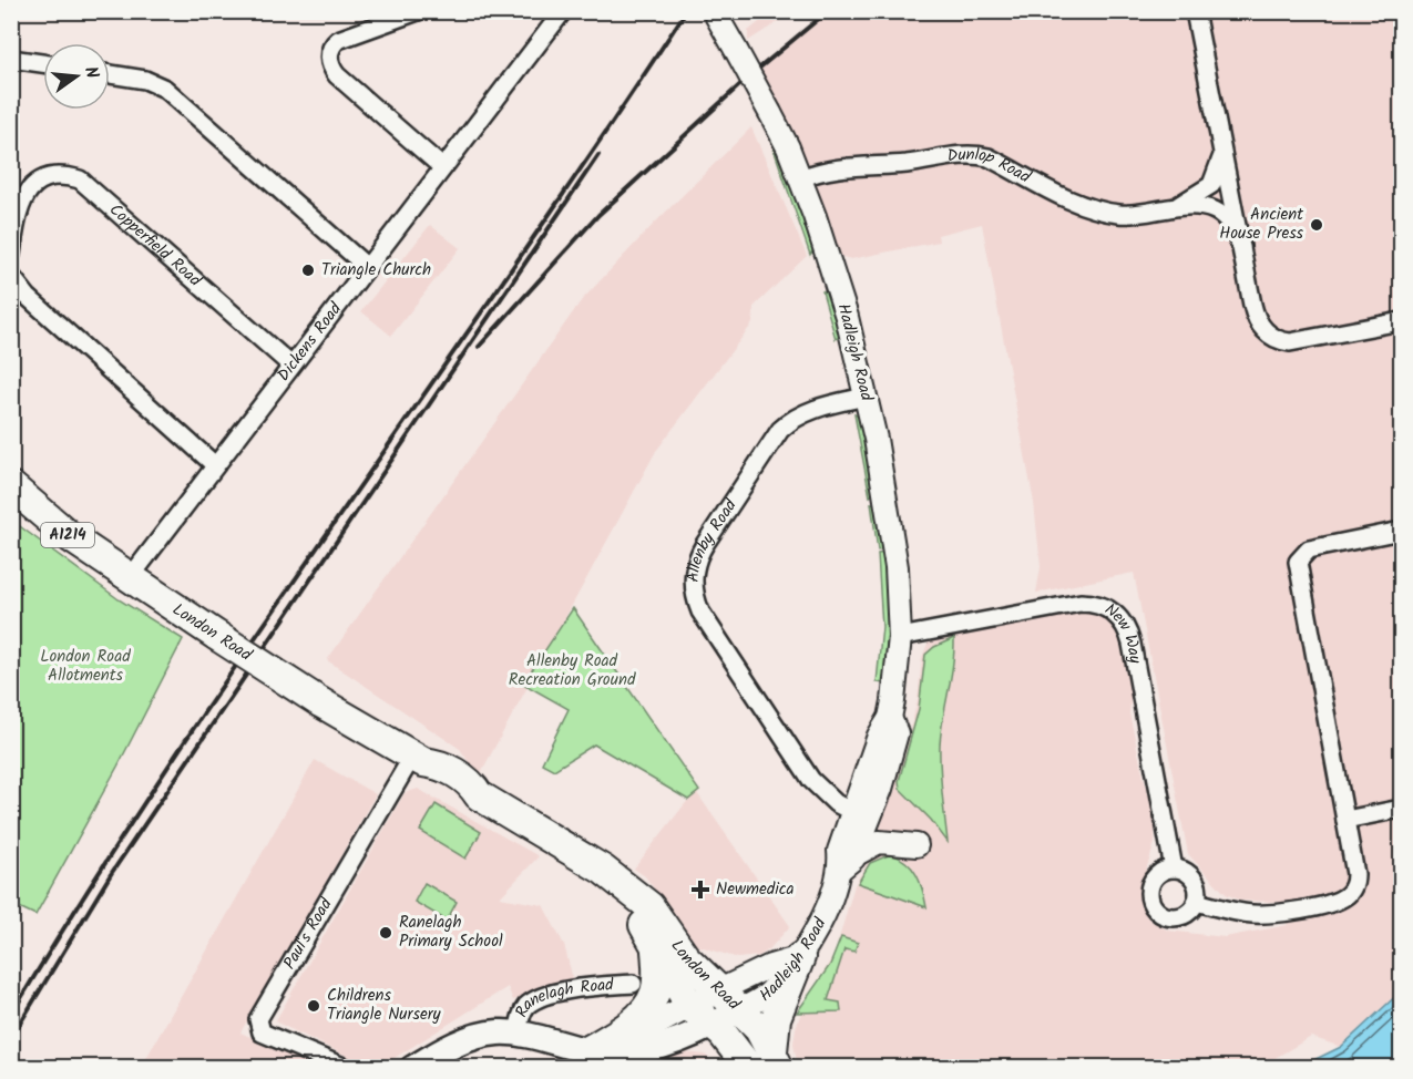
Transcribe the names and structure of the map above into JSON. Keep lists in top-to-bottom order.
{
  "streets": {
    "main road": [
      "Hadleigh Road",
      "A1214",
      "London Road",
      "Ranelagh Road"
    ],
    "street": [
      "Dunlop Road",
      "Copperfield Road",
      "Dickens Road",
      "Allenby Road",
      "New Way",
      "Paul's Road"
    ]
  },
  "crossings": [
    ["Dunlop Road", "Hadleigh Road"],
    ["Copperfield Road", "Dickens Road"],
    ["Dickens Road", "London Road"],
    ["Hadleigh Road", "Allenby Road"],
    ["Hadleigh Road", "London Road"],
    ["Hadleigh Road", "New Way"],
    ["Hadleigh Road", "Ranelagh Road"],
    ["London Road", "Paul's Road"],
    ["London Road", "Ranelagh Road"]
  ],
  "parks": ["London Road Allotments", "Allenby Road Recreation Ground"],
  "places": {
    "other": [
      "Ancient House Press",
      "Triangle Church",
      "Ranelagh Primary School",
      "Childrens Triangle Nursery"
    ],
    "health": ["Newmedica"]
  },
  "north": "right"
}
